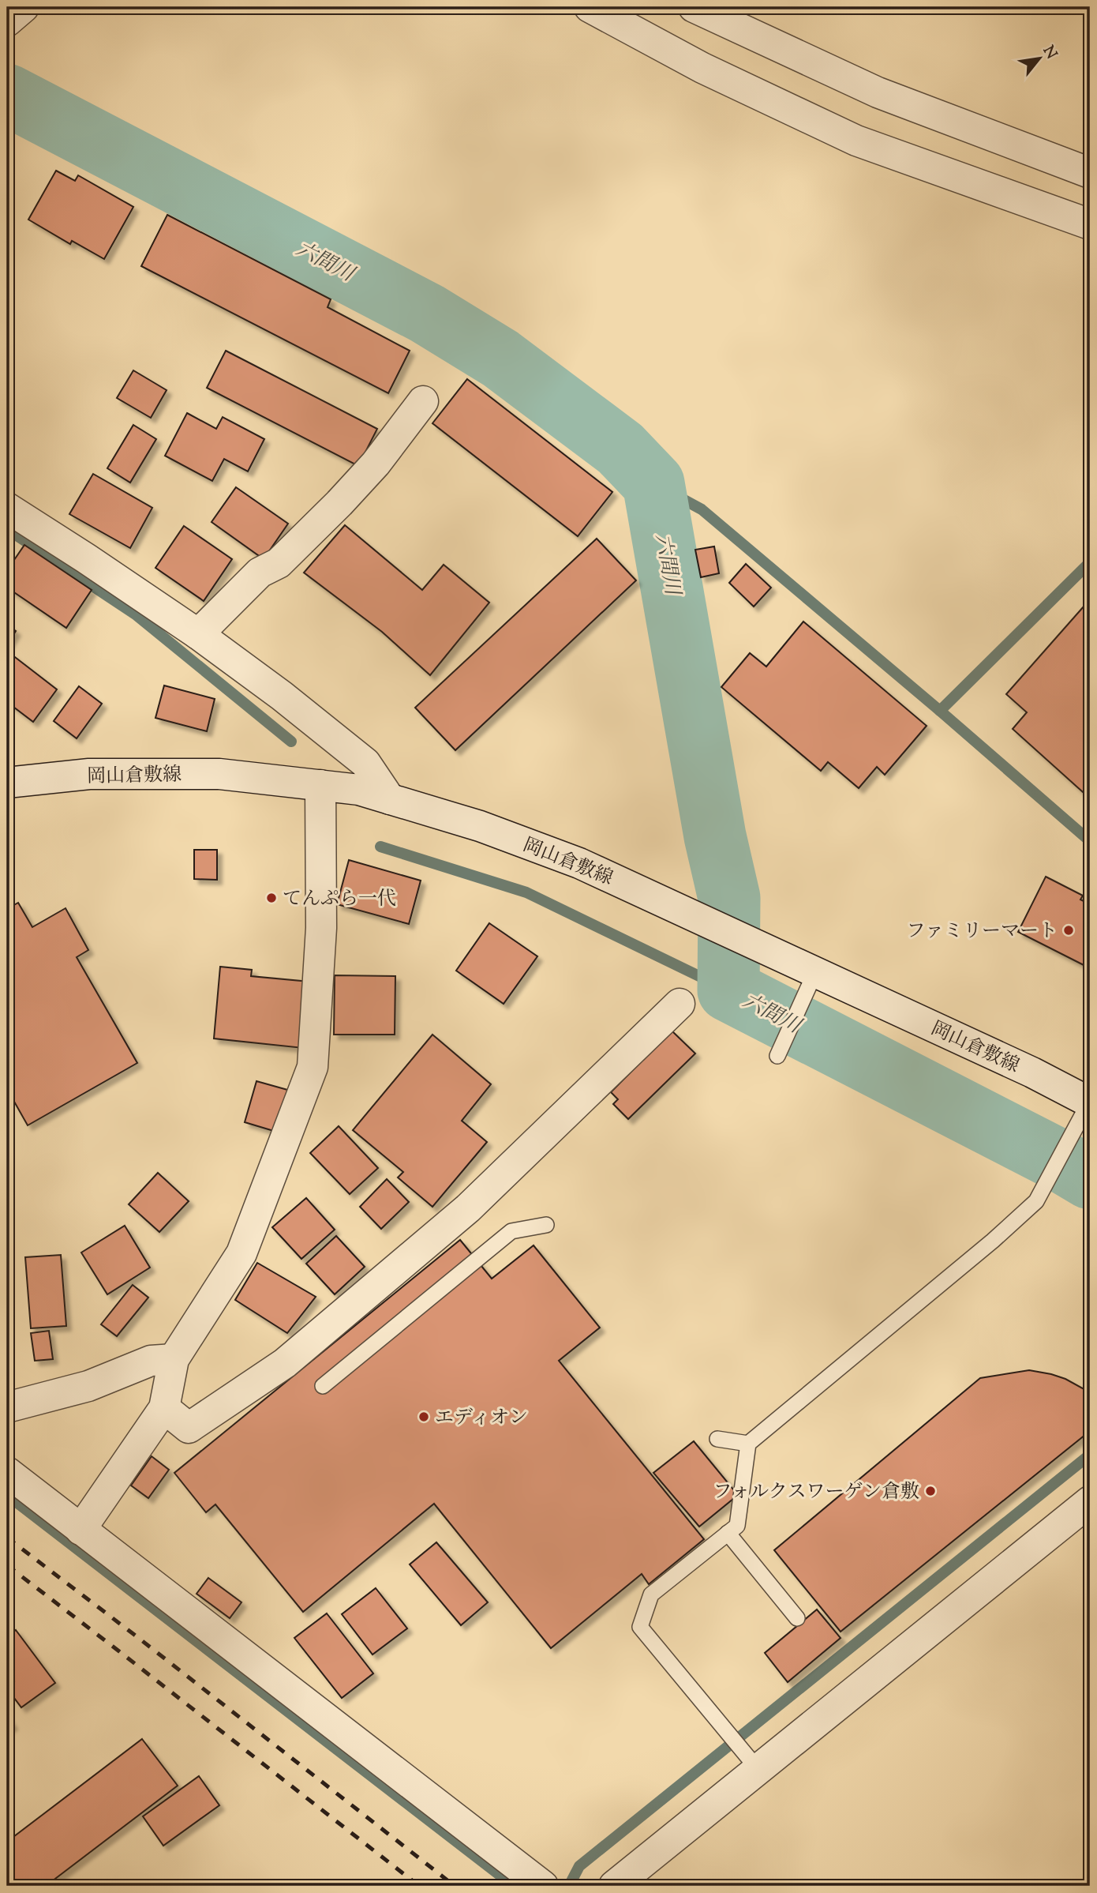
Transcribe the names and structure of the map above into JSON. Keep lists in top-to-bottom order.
{
  "streets": {
    "street": ["岡山倉敷線"]
  },
  "water": ["六間川"],
  "places": [
    "てんぷら一代",
    "ファミリーマート",
    "エディオン",
    "フォルクスワーゲン倉敷"
  ],
  "north": "top right"
}
